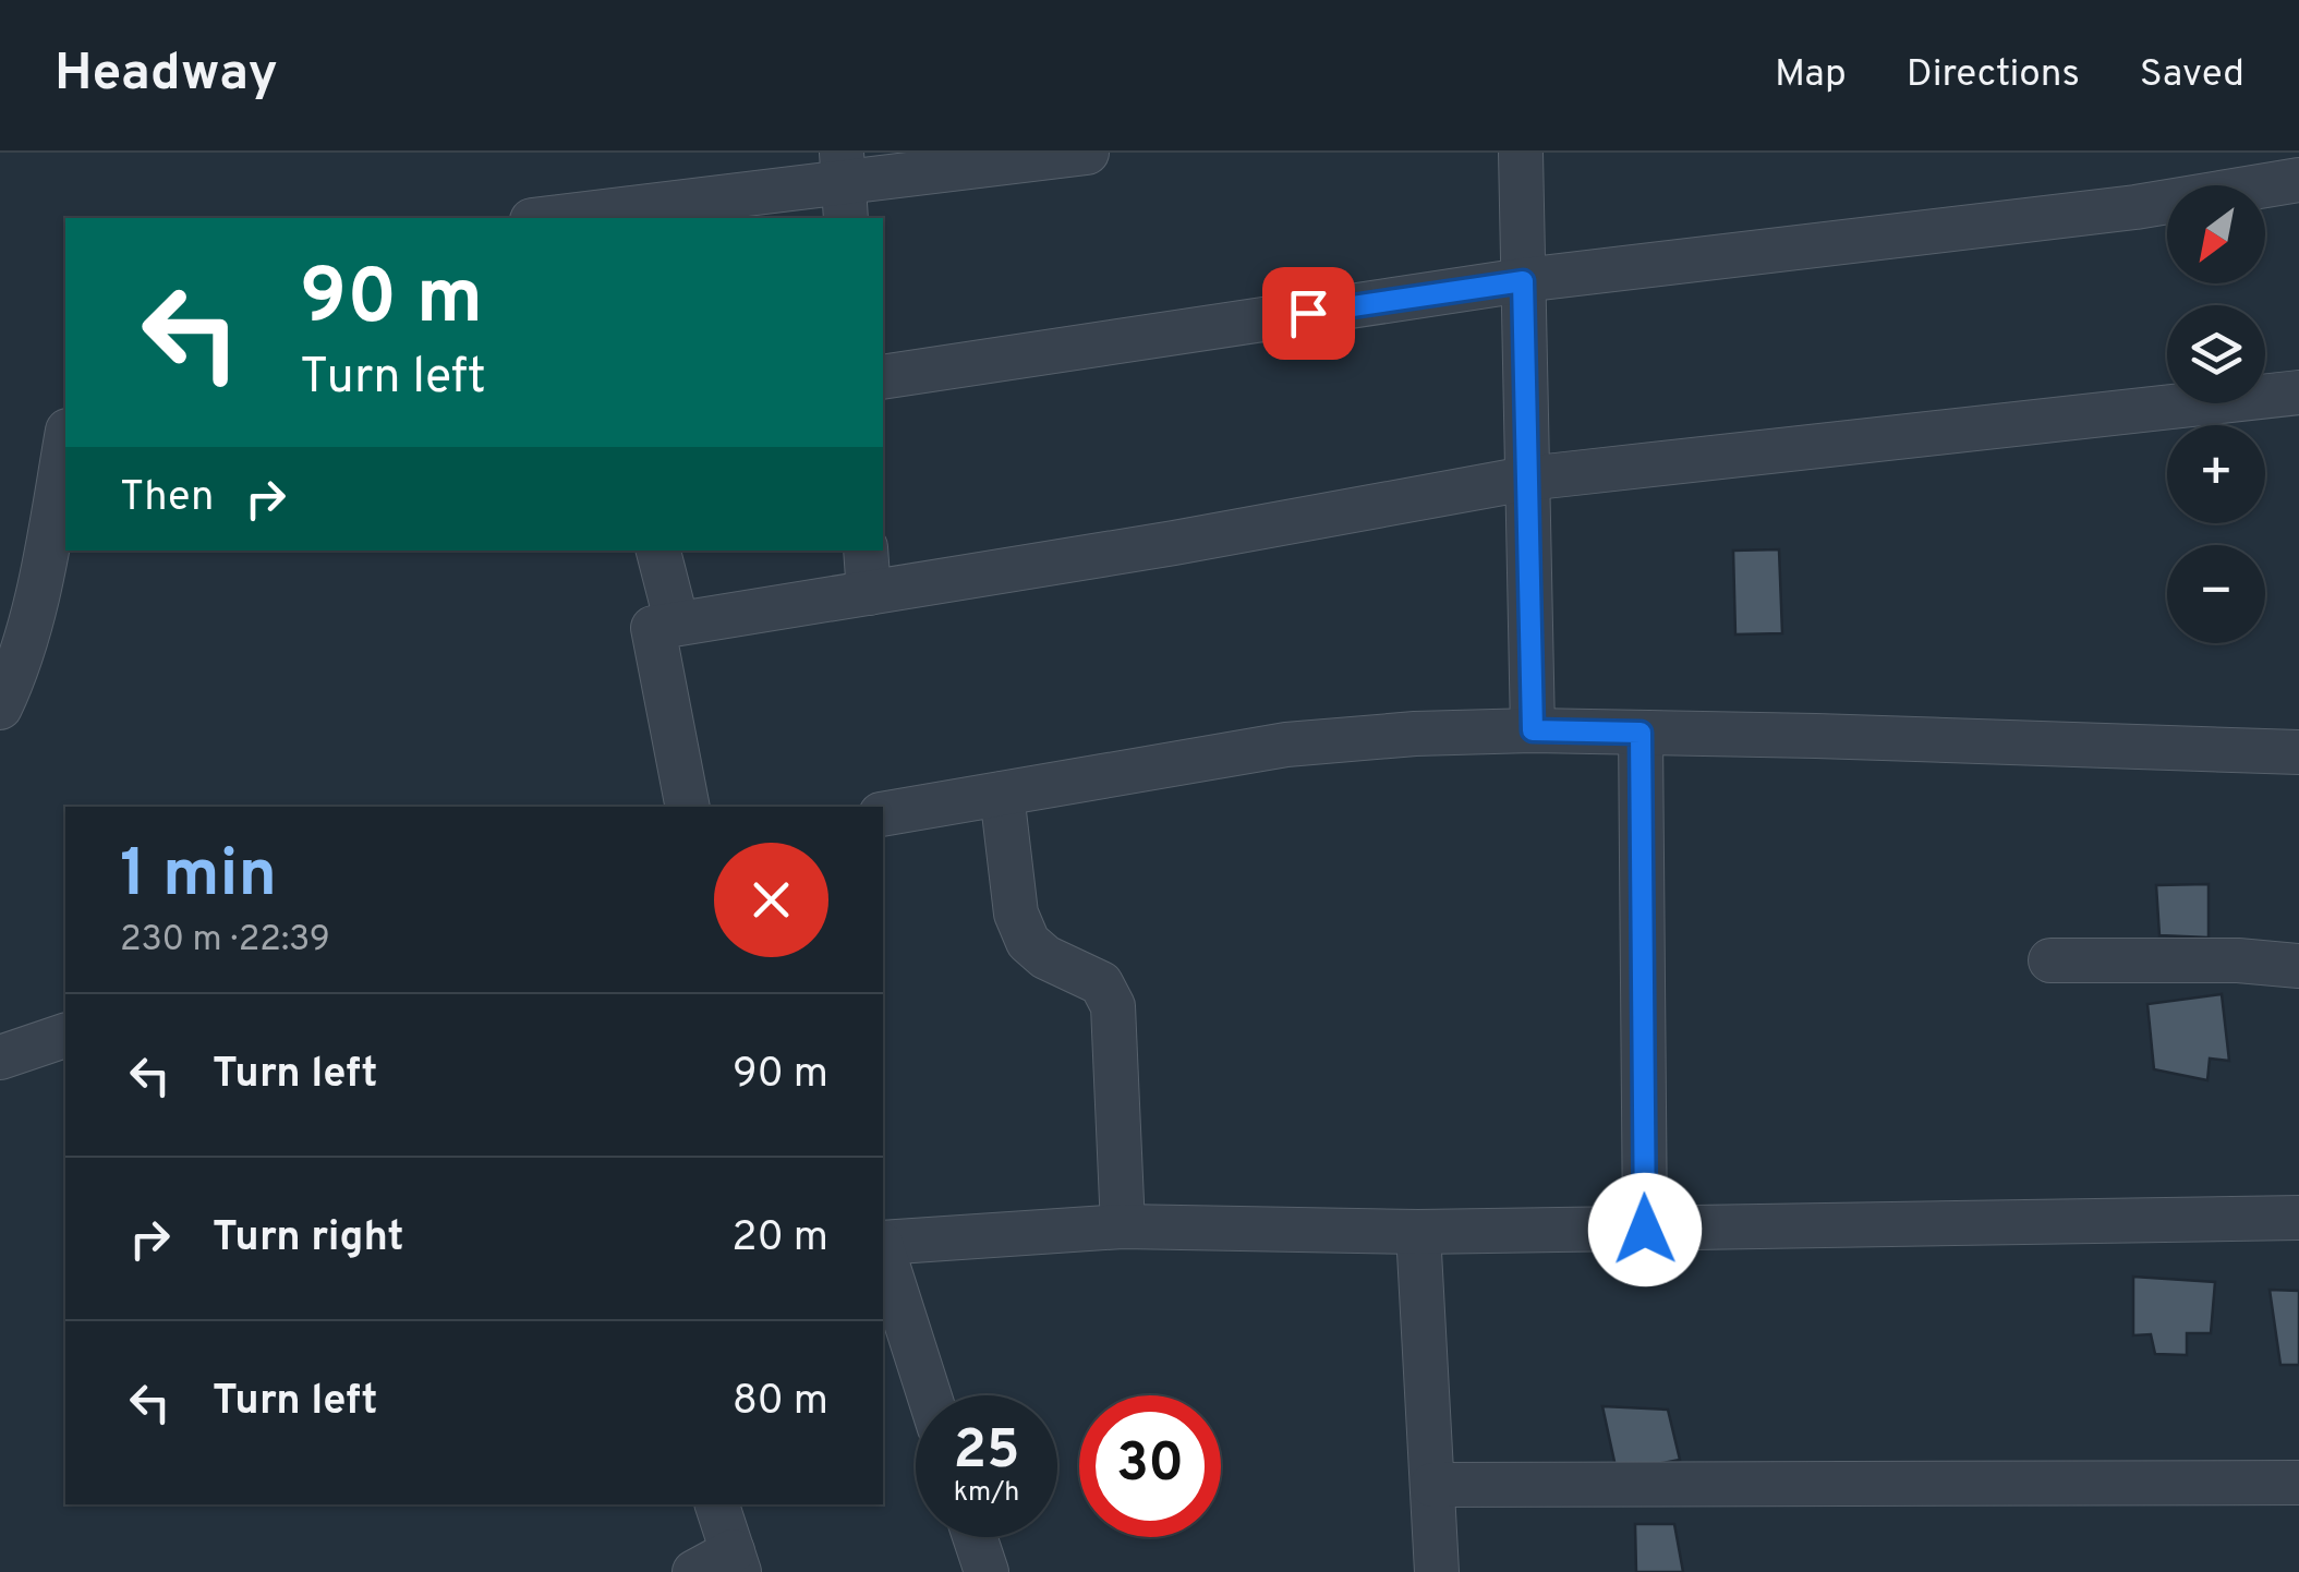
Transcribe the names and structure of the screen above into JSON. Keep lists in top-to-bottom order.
{
  "north": "bottom left",
  "page": {
    "header": "Headway",
    "nav": ["Map", "Directions", "Saved"],
    "map_buttons": ["+", "−"],
    "turn": ["90 m", "Turn left"],
    "then": "Then",
    "heading": ["1 min", "230 m · 22:39"],
    "list": [
      {
        "name": "Turn left",
        "value": "90 m"
      },
      {
        "name": "Turn right",
        "value": "20 m"
      },
      {
        "name": "Turn left",
        "value": "80 m"
      }
    ],
    "speed": "25 km/h",
    "limit": "30"
  }
}
